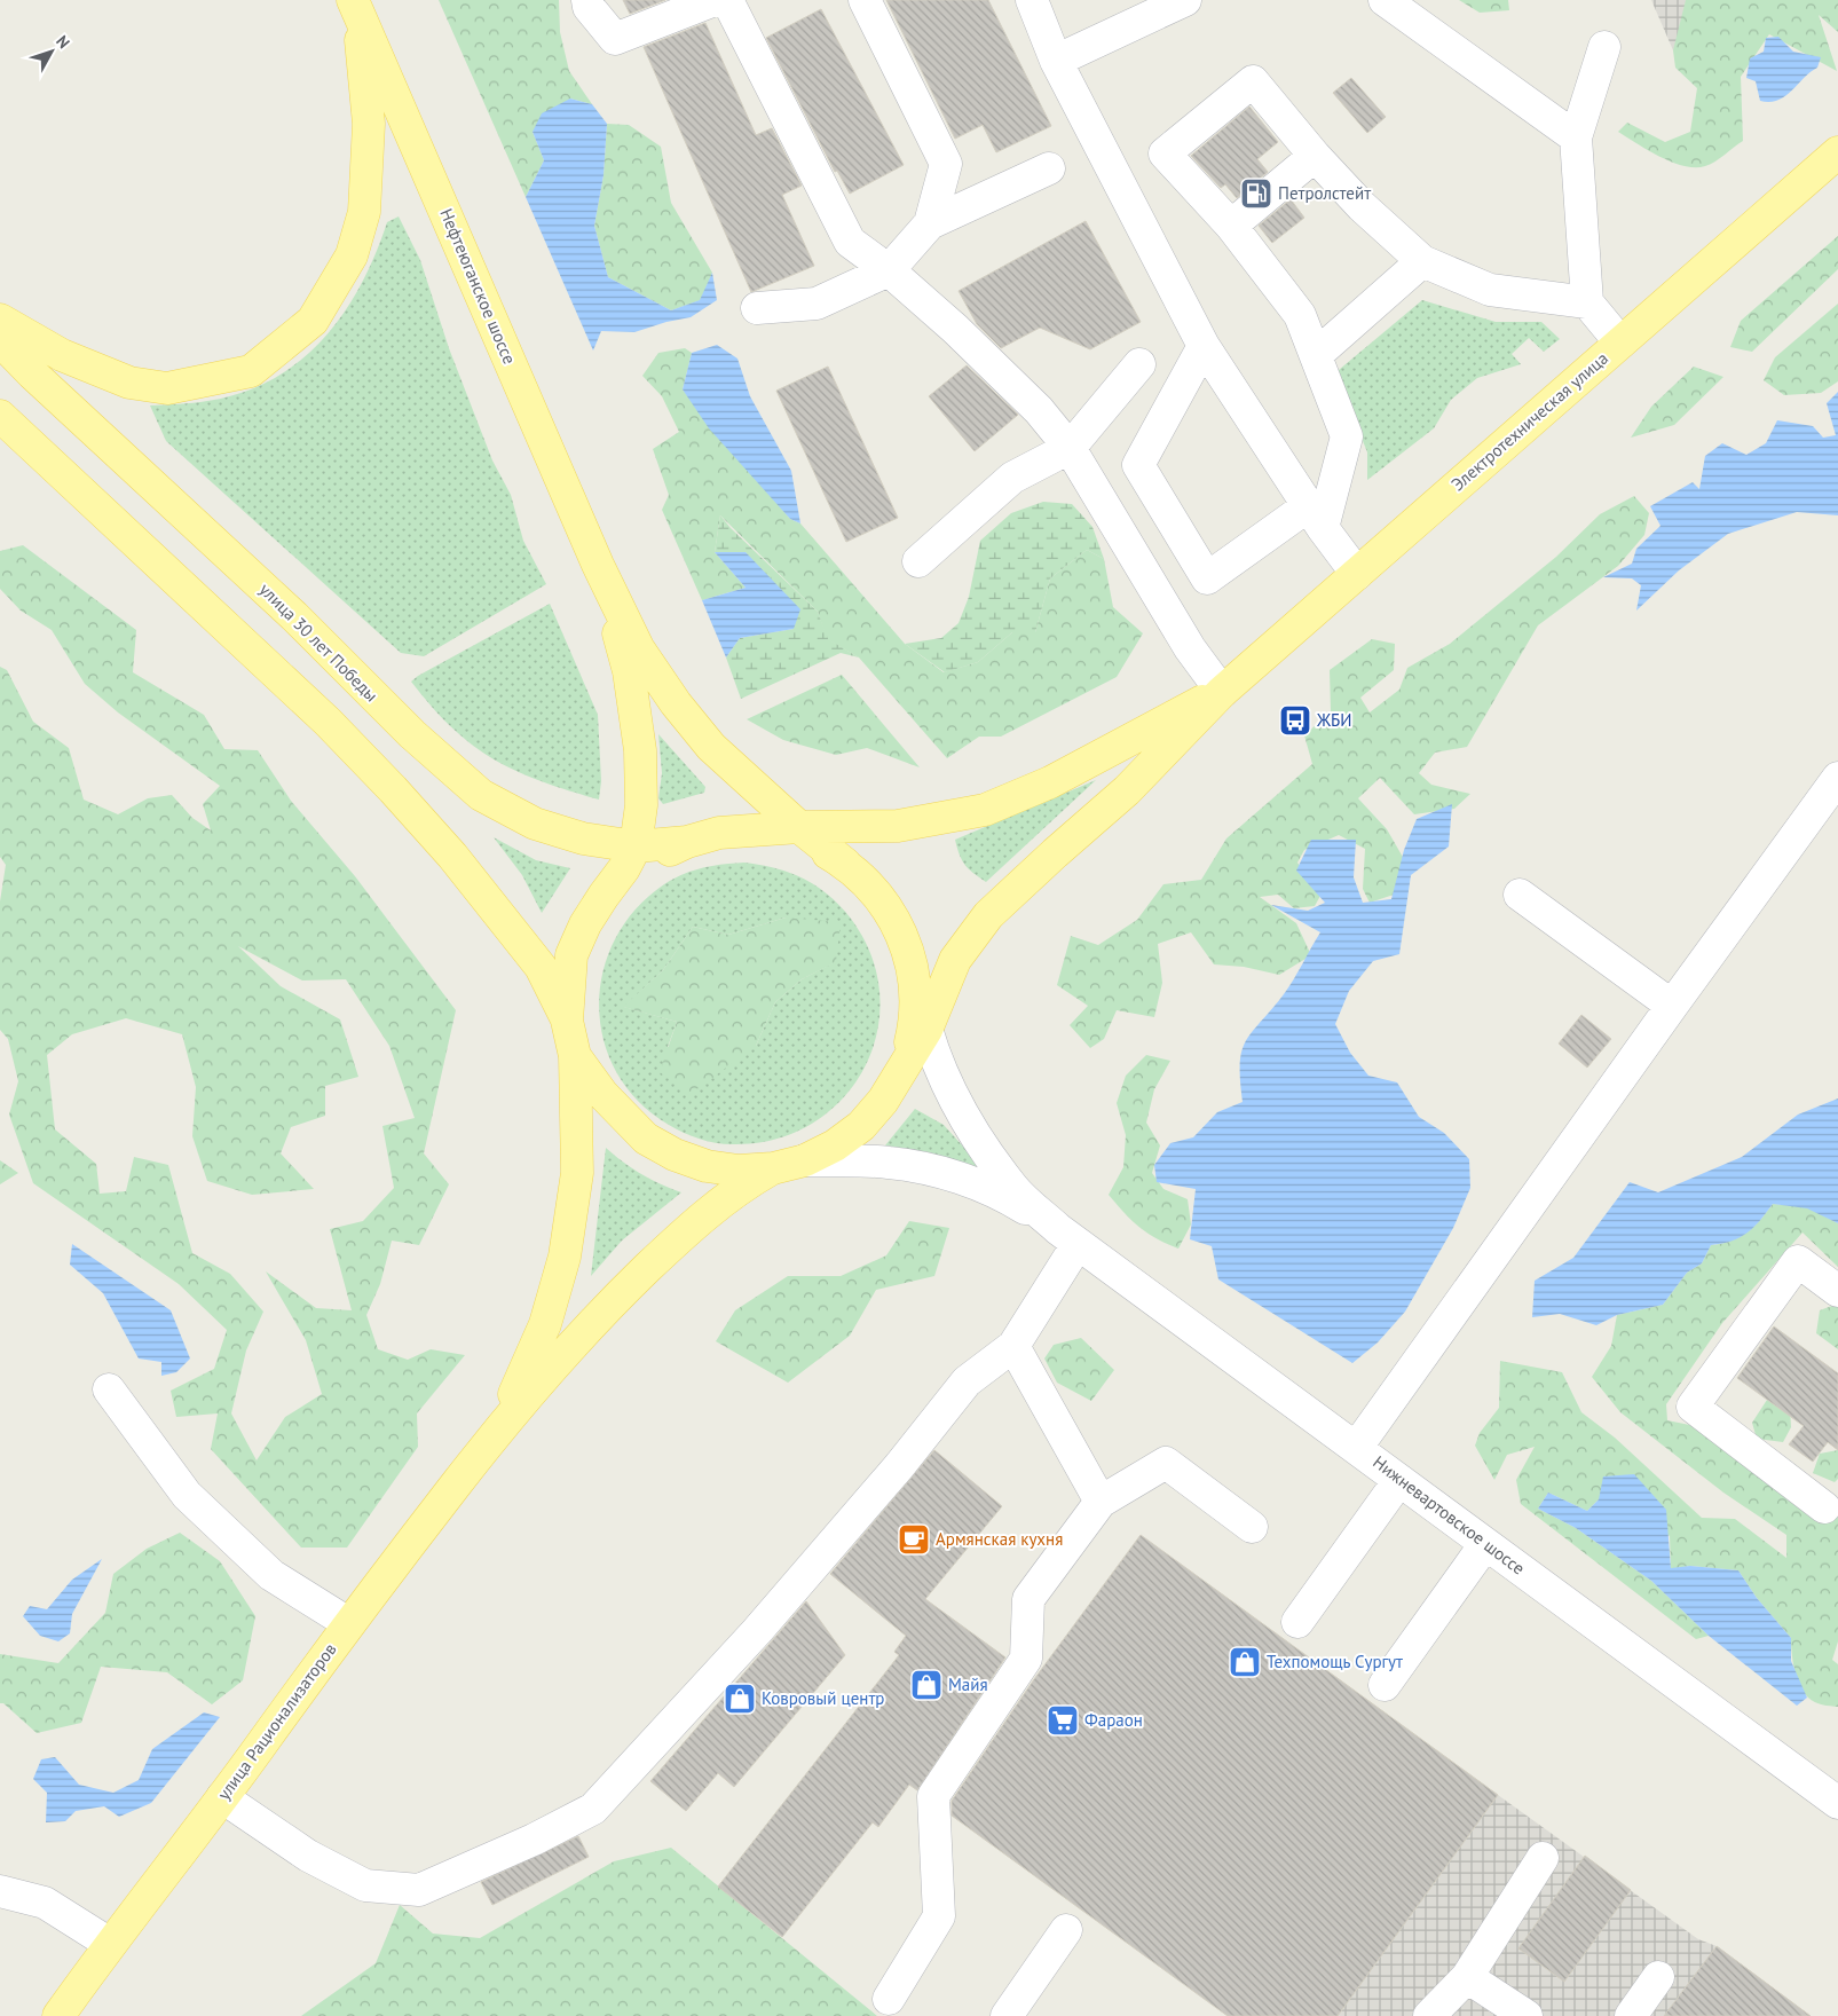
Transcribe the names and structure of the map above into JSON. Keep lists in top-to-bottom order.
{
  "streets": {
    "main road": [
      "Нефтеюганское шоссе",
      "Электротехническая улица",
      "улица 30 лет Победы",
      "улица Рационализаторов"
    ],
    "street": ["Нижневартовское шоссе"]
  },
  "places": {
    "fuel station": ["Петролстейт"],
    "bus stop": ["ЖБИ"],
    "cafe": ["Армянская кухня"],
    "shop": ["Техпомощь Сургут", "Майя", "Ковровый центр"],
    "supermarket": ["Фараон"]
  },
  "north": "top right"
}
